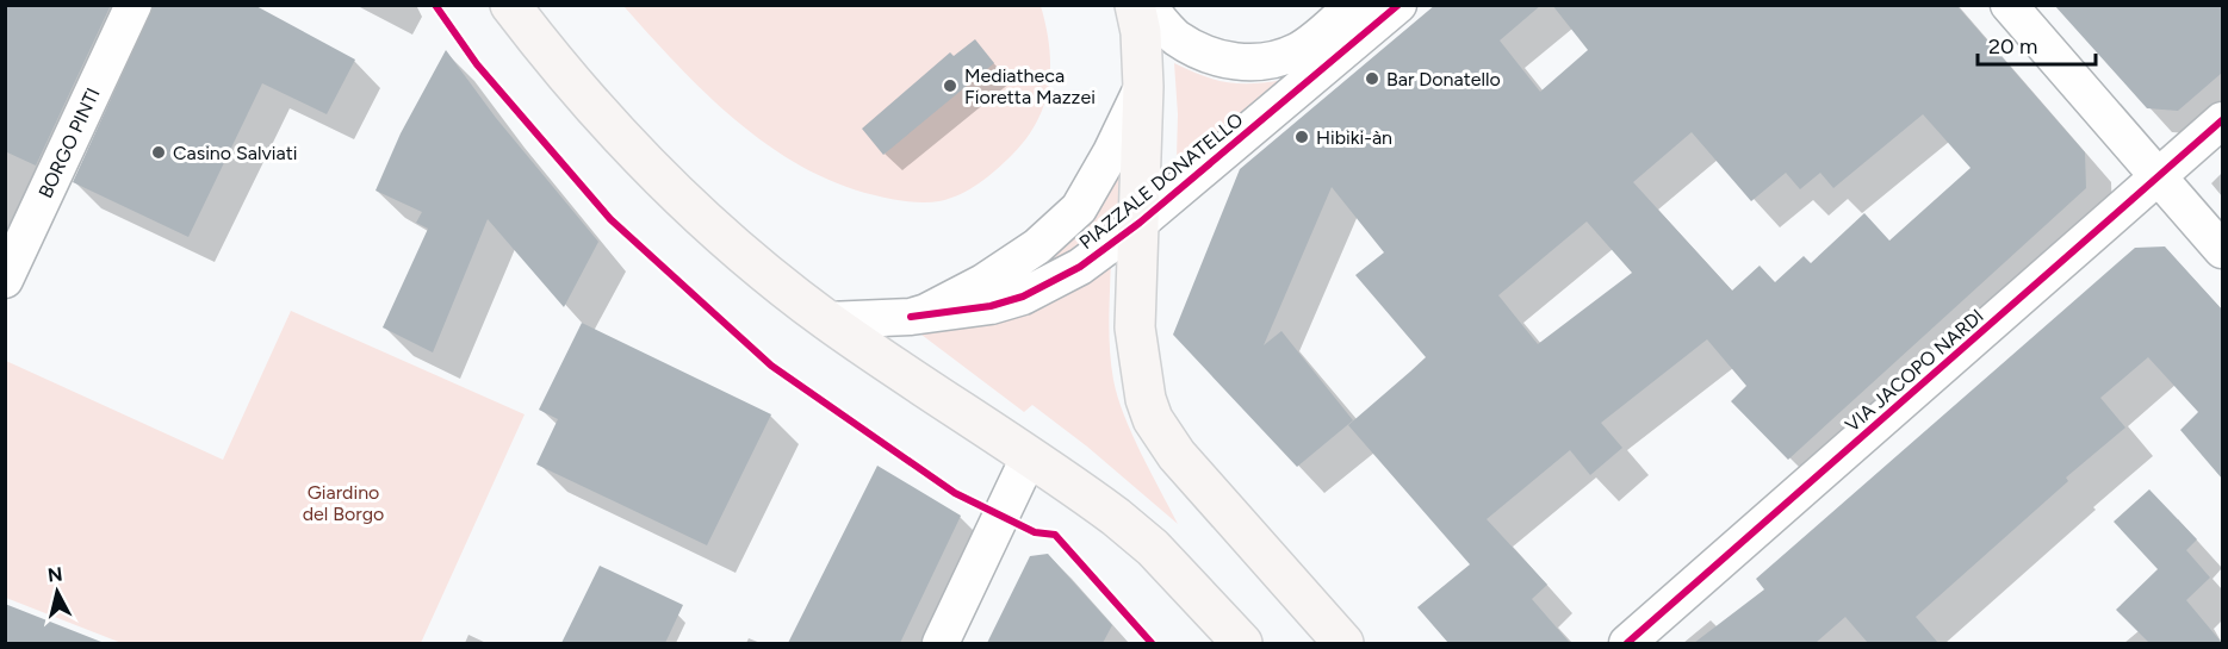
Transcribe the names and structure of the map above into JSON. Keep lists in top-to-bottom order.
{
  "streets": {
    "main road": ["PIAZZALE DONATELLO"],
    "street": ["BORGO PINTI", "VIA JACOPO NARDI"]
  },
  "parks": ["Giardino del Borgo"],
  "places": [
    "Bar Donatello",
    "Mediatheca Fioretta Mazzei",
    "Hibiki-àn",
    "Casino Salviati"
  ],
  "scale_bar": "20 m",
  "north": "top"
}
